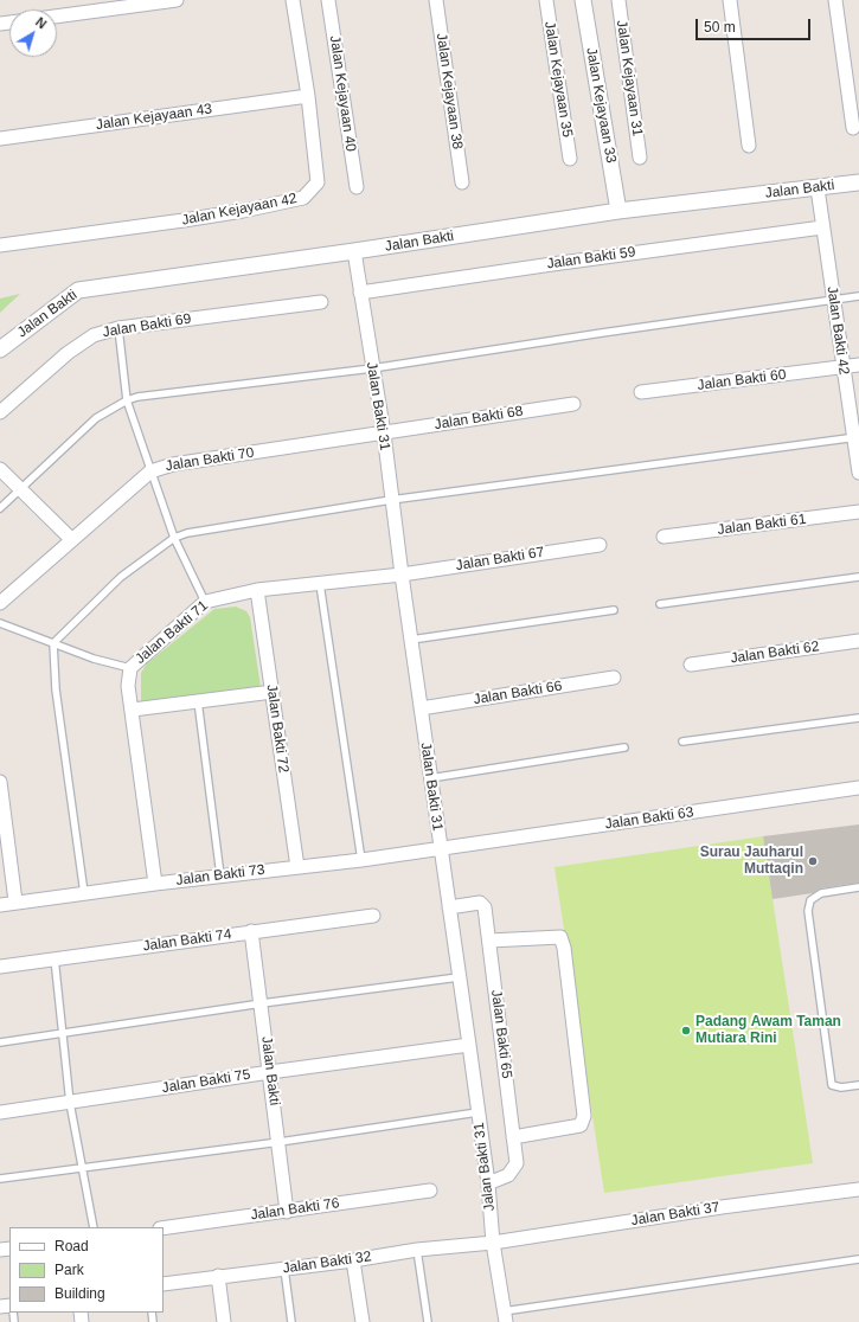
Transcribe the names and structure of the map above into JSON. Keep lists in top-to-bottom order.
{
  "streets": {
    "street": [
      "Jalan Kejayaan 31",
      "Jalan Kejayaan 35",
      "Jalan Kejayaan 38",
      "Jalan Kejayaan 40",
      "Jalan Kejayaan 33",
      "Jalan Kejayaan 43",
      "Jalan Bakti",
      "Jalan Kejayaan 42",
      "Jalan Bakti 59",
      "Jalan Bakti 69",
      "Jalan Bakti 42",
      "Jalan Bakti 60",
      "Jalan Bakti 31",
      "Jalan Bakti 68",
      "Jalan Bakti 70",
      "Jalan Bakti 61",
      "Jalan Bakti 67",
      "Jalan Bakti 71",
      "Jalan Bakti 62",
      "Jalan Bakti 66",
      "Jalan Bakti 72",
      "Jalan Bakti 63",
      "Jalan Bakti 73",
      "Jalan Bakti 74",
      "Jalan Bakti 65",
      "Jalan Bakti 75",
      "Jalan Bakti 76",
      "Jalan Bakti 37",
      "Jalan Bakti 32"
    ]
  },
  "crossings": [
    ["Jalan Kejayaan 33", "Jalan Bakti"],
    ["Jalan Kejayaan 43", "Jalan Kejayaan 42"],
    ["Jalan Bakti", "Jalan Bakti 42"],
    ["Jalan Bakti", "Jalan Bakti 31"],
    ["Jalan Bakti", "Jalan Bakti 74"],
    ["Jalan Bakti", "Jalan Bakti 75"],
    ["Jalan Bakti", "Jalan Bakti 76"],
    ["Jalan Bakti 59", "Jalan Bakti 42"],
    ["Jalan Bakti 59", "Jalan Bakti 31"],
    ["Jalan Bakti 42", "Jalan Bakti 60"],
    ["Jalan Bakti 31", "Jalan Bakti 68"],
    ["Jalan Bakti 31", "Jalan Bakti 70"],
    ["Jalan Bakti 31", "Jalan Bakti 67"],
    ["Jalan Bakti 31", "Jalan Bakti 71"],
    ["Jalan Bakti 31", "Jalan Bakti 66"],
    ["Jalan Bakti 31", "Jalan Bakti 63"],
    ["Jalan Bakti 31", "Jalan Bakti 73"],
    ["Jalan Bakti 31", "Jalan Bakti 65"],
    ["Jalan Bakti 31", "Jalan Bakti 75"],
    ["Jalan Bakti 31", "Jalan Bakti 37"],
    ["Jalan Bakti 31", "Jalan Bakti 32"],
    ["Jalan Bakti 68", "Jalan Bakti 70"],
    ["Jalan Bakti 67", "Jalan Bakti 71"],
    ["Jalan Bakti 71", "Jalan Bakti 72"],
    ["Jalan Bakti 71", "Jalan Bakti 73"],
    ["Jalan Bakti 72", "Jalan Bakti 73"],
    ["Jalan Bakti 63", "Jalan Bakti 73"],
    ["Jalan Bakti 37", "Jalan Bakti 32"]
  ],
  "places": ["Surau Jauharul Muttaqin", "Padang Awam Taman Mutiara Rini"],
  "legend": ["Road", "Park", "Building"],
  "scale_bar": "50 m",
  "north": "top right"
}
